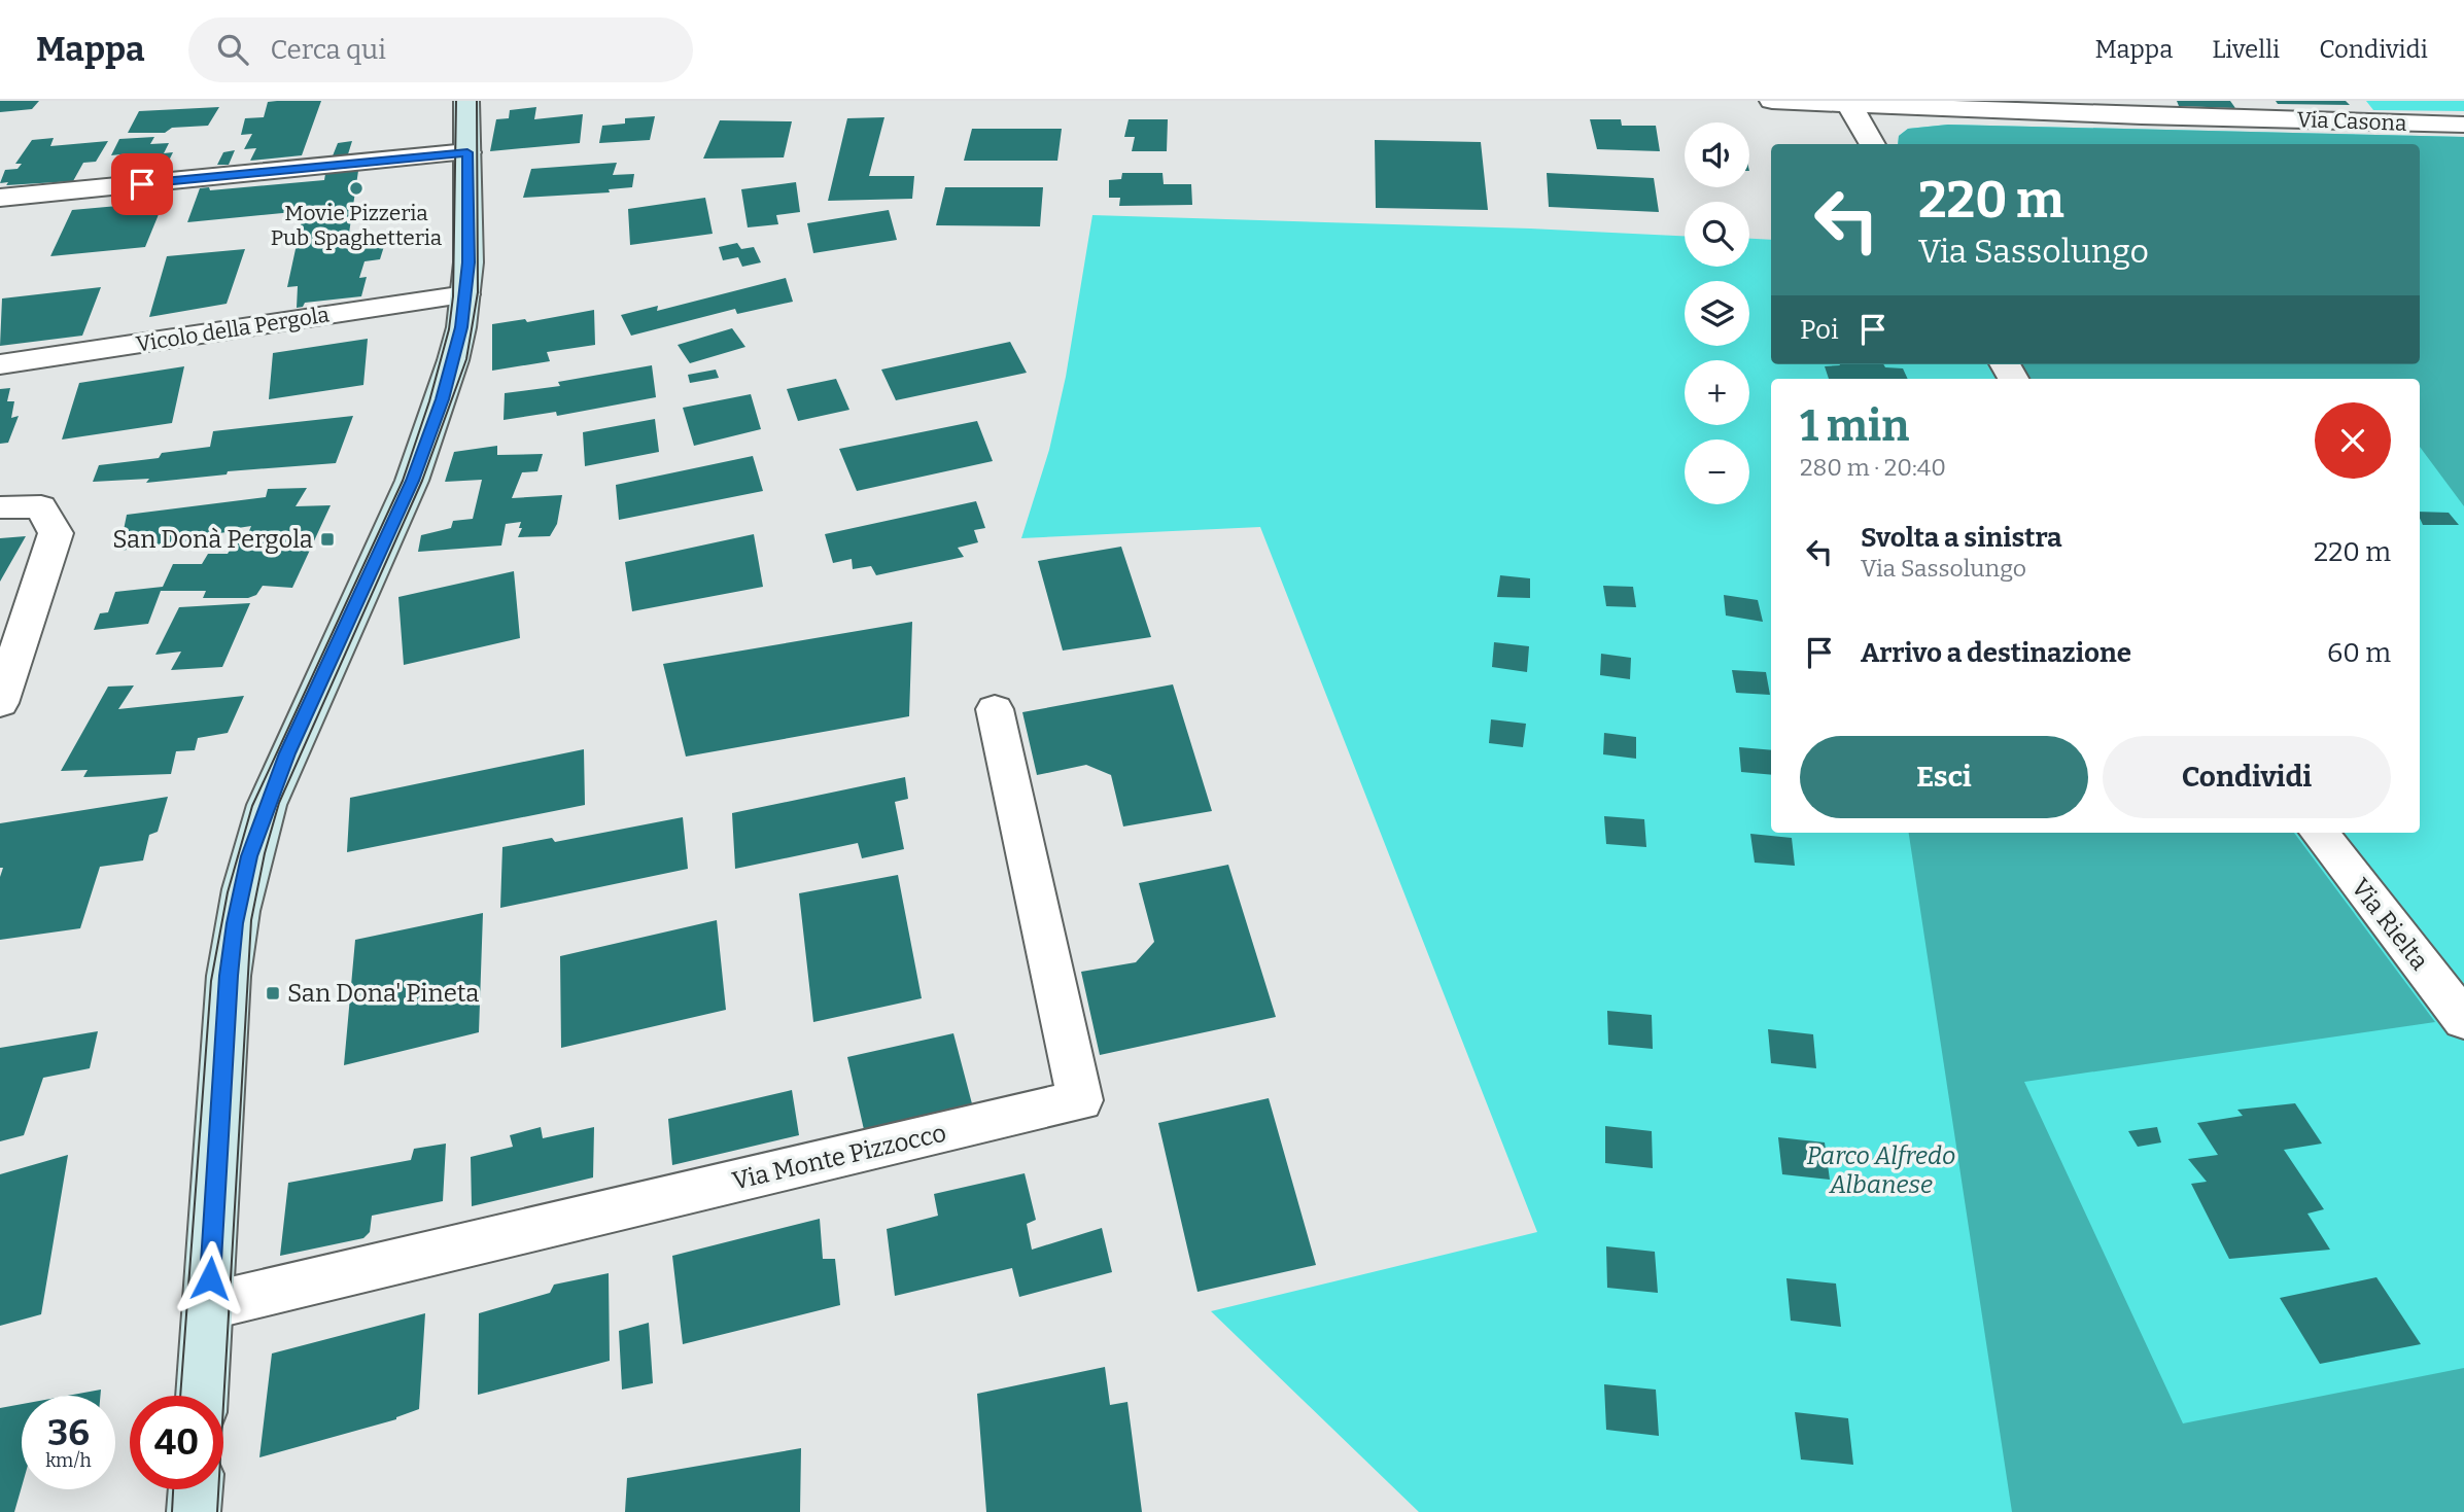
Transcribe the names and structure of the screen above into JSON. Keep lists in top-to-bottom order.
{
  "streets": {
    "street": [
      "Via Casona",
      "Vicolo della Pergola",
      "Via Rielta",
      "Via Monte Pizzocco"
    ]
  },
  "parks": ["Parco Alfredo Albanese"],
  "places": {
    "other": ["Movie Pizzeria Pub Spaghetteria"],
    "transit": ["San Donà Pergola", "San Dona' Pineta"]
  },
  "page": {
    "header": "Mappa",
    "search": "Cerca qui",
    "nav": ["Mappa", "Livelli", "Condividi"],
    "map_buttons": ["+", "−"],
    "turn": ["220 m", "Via Sassolungo"],
    "then": "Poi",
    "heading": ["1 min", "280 m · 20:40"],
    "list": [
      {
        "name": "Svolta a sinistra",
        "note": "Via Sassolungo",
        "value": "220 m"
      },
      {
        "name": "Arrivo a destinazione",
        "value": "60 m"
      }
    ],
    "buttons": ["Esci", "Condividi"],
    "speed": "36 km/h",
    "limit": "40"
  }
}
